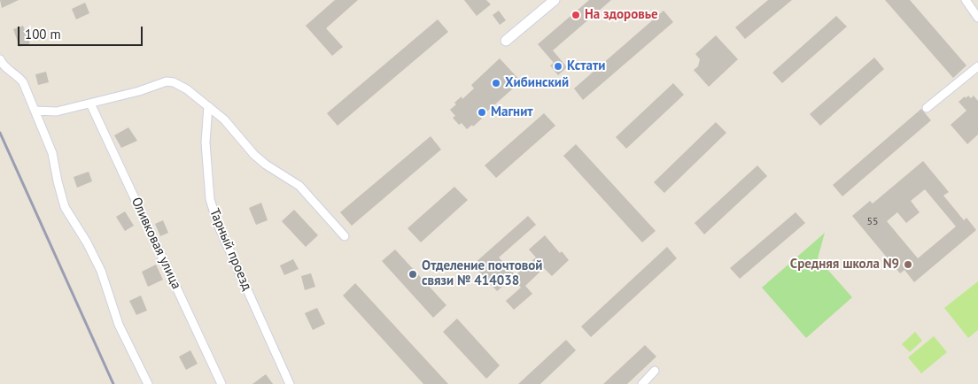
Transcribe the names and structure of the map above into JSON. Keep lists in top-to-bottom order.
{
  "streets": {
    "street": ["Оливковая улица", "Тарный проезд"]
  },
  "places": [
    "На здоровье",
    "Кстати",
    "Хибинский",
    "Магнит",
    "Средняя школа N9",
    "Отделение почтовой связи № 414038"
  ],
  "house_numbers": ["55"],
  "scale_bar": "100 m"
}
